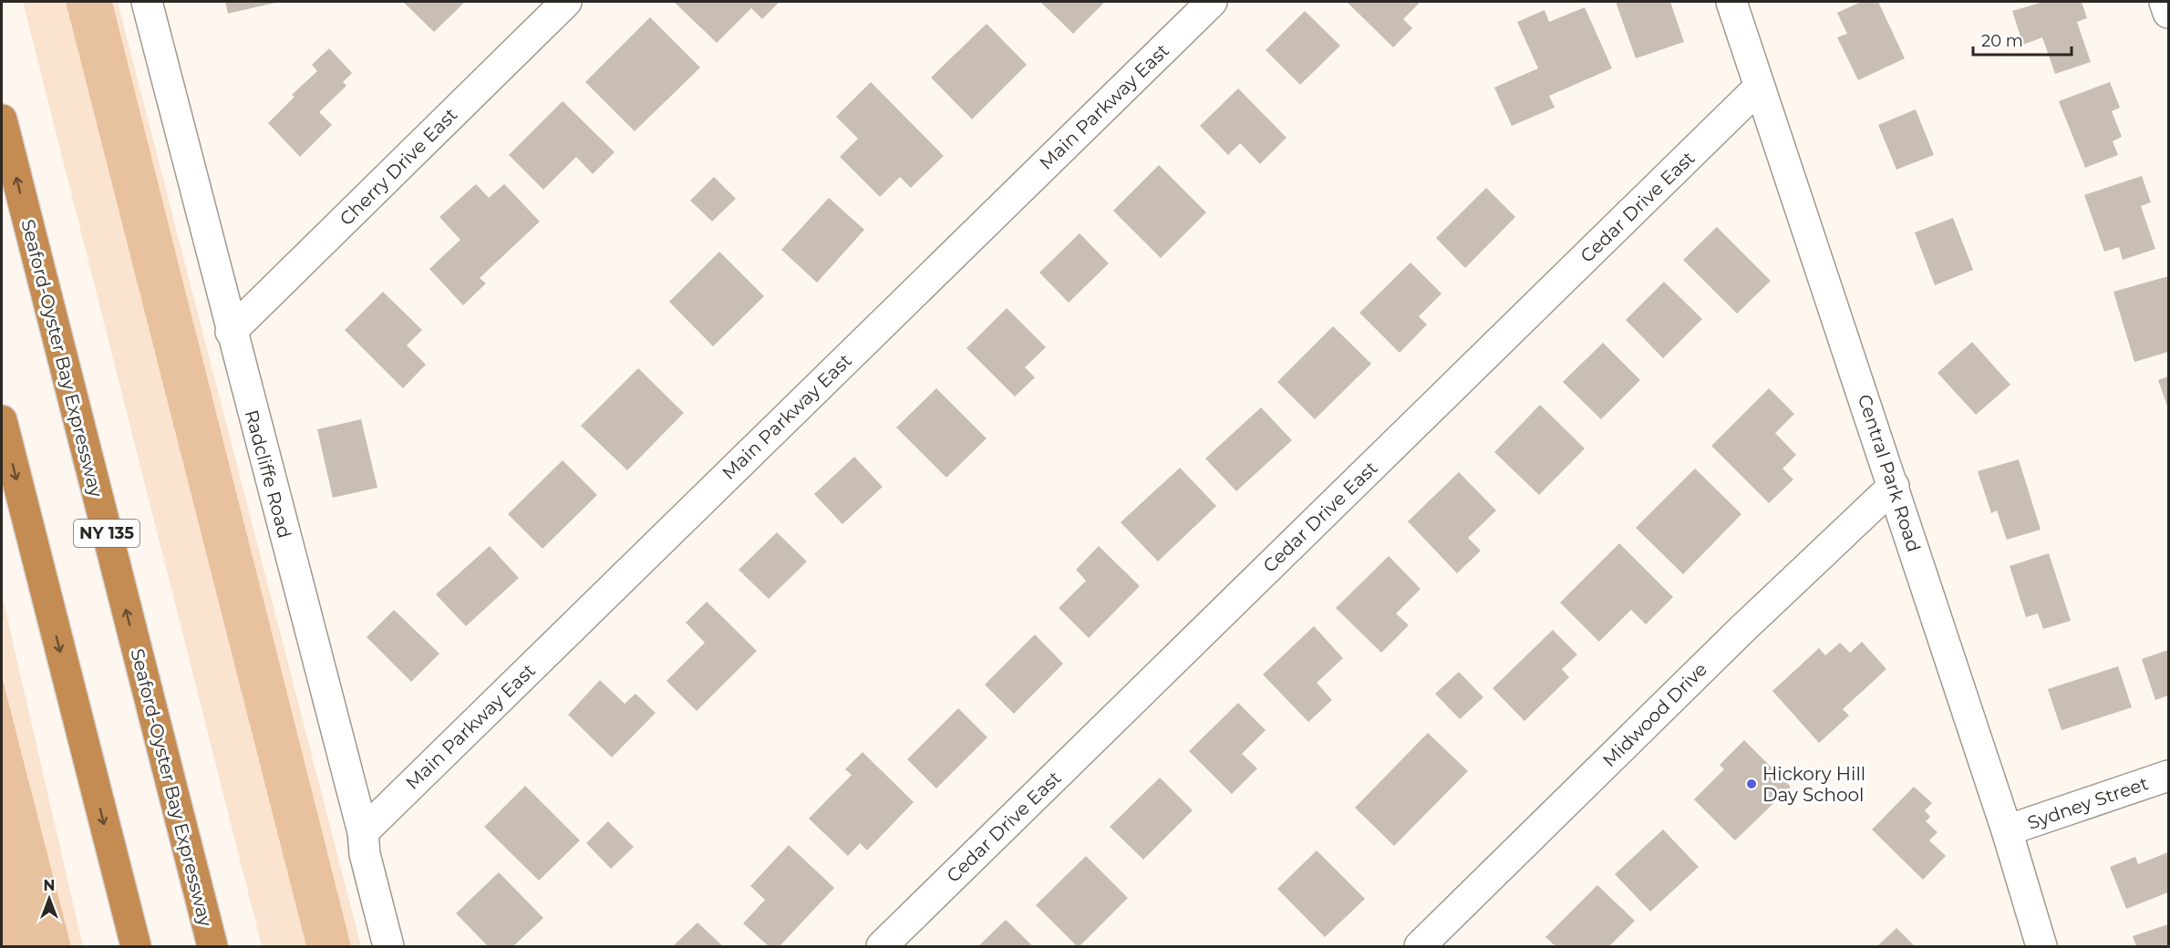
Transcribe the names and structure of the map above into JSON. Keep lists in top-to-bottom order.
{
  "streets": {
    "highway": ["Seaford-Oyster Bay Expressway", "NY 135"],
    "street": [
      "Main Parkway East",
      "Cherry Drive East",
      "Cedar Drive East",
      "Central Park Road",
      "Radcliffe Road",
      "Midwood Drive",
      "Sydney Street"
    ]
  },
  "crossings": [
    ["Main Parkway East", "Radcliffe Road"],
    ["Cherry Drive East", "Radcliffe Road"],
    ["Cedar Drive East", "Central Park Road"],
    ["Central Park Road", "Midwood Drive"],
    ["Central Park Road", "Sydney Street"]
  ],
  "places": ["Hickory Hill Day School"],
  "scale_bar": "20 m",
  "north": "top"
}
